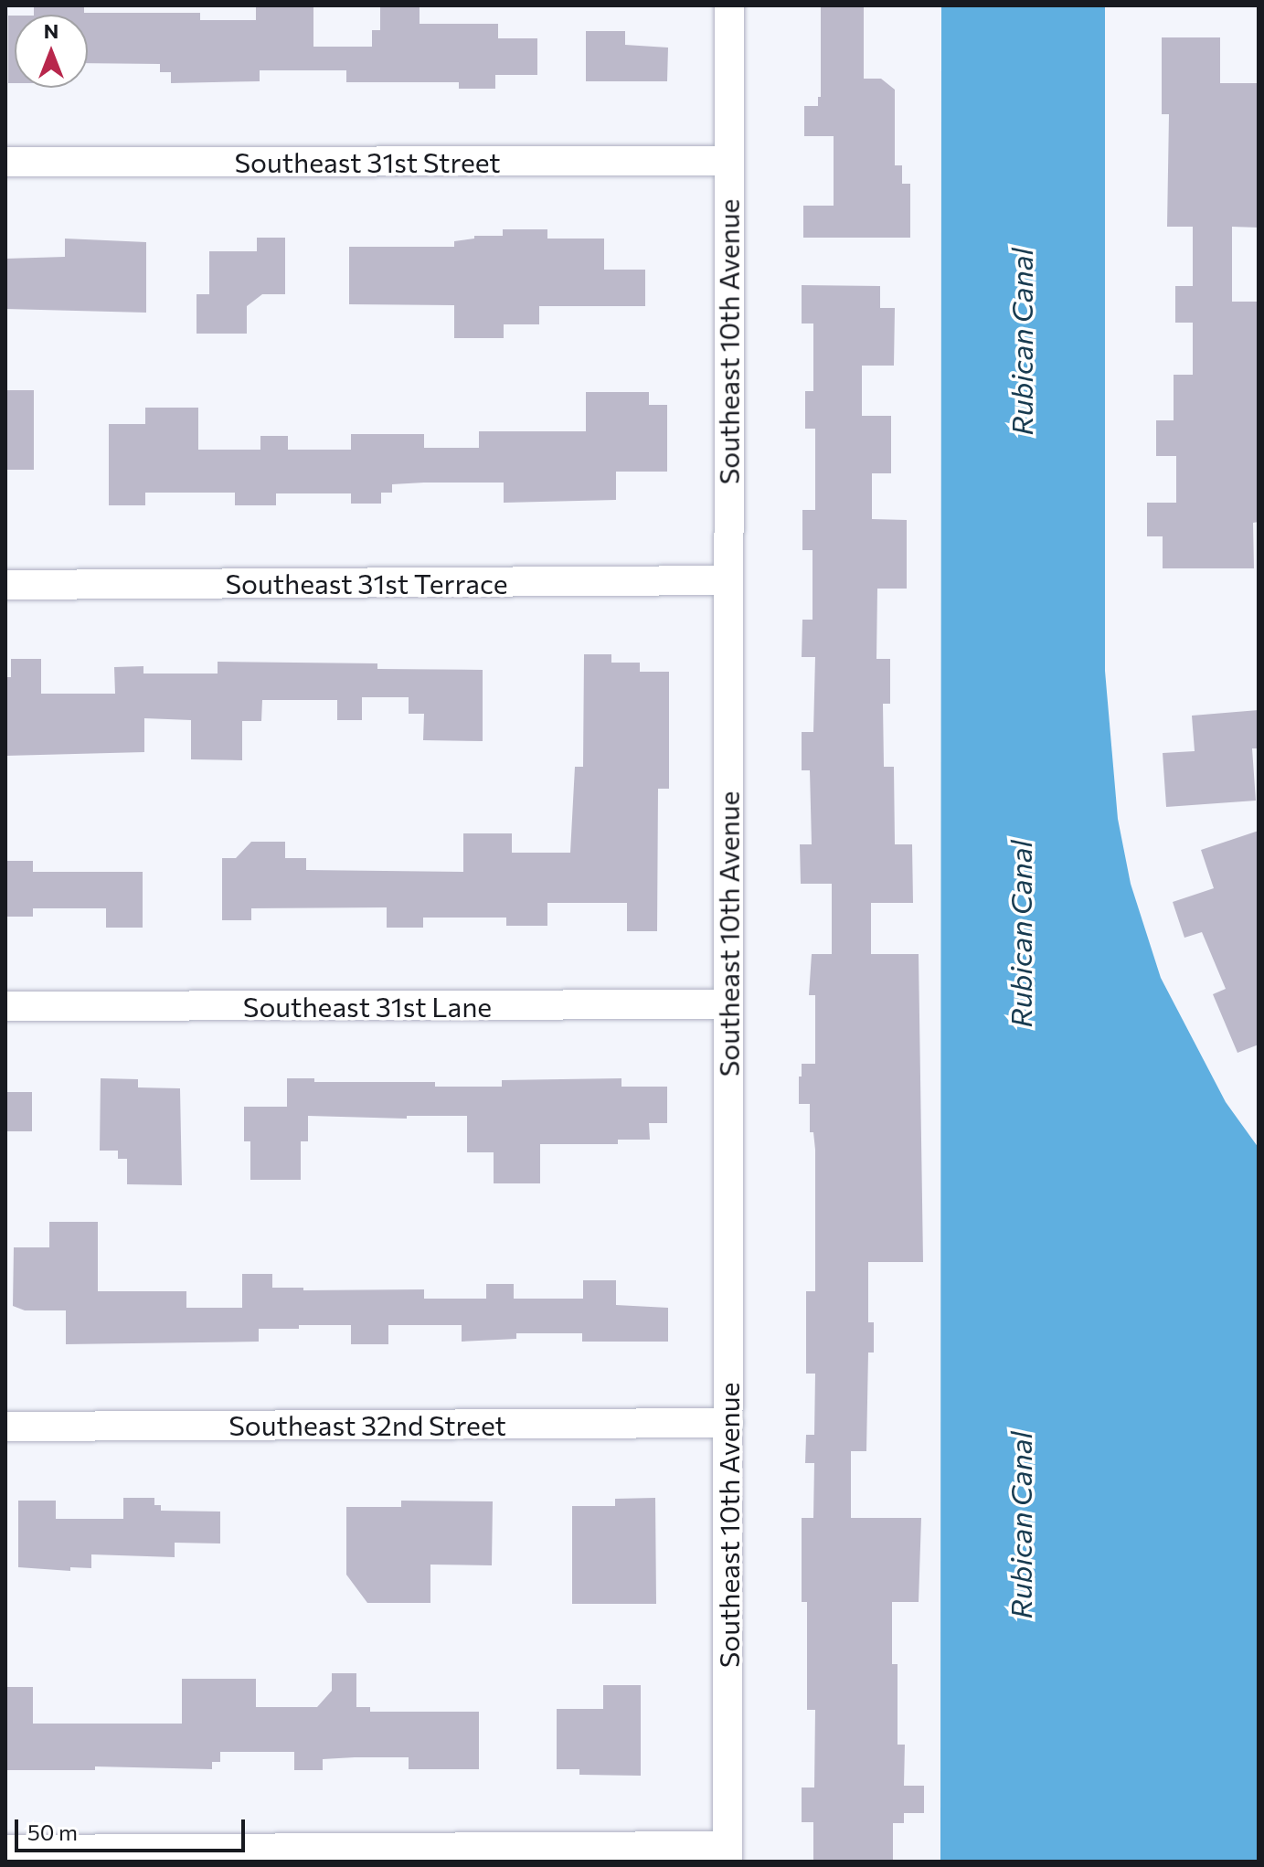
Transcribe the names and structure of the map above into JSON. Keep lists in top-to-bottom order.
{
  "streets": {
    "street": [
      "Southeast 31st Street",
      "Southeast 10th Avenue",
      "Southeast 31st Terrace",
      "Southeast 31st Lane",
      "Southeast 32nd Street"
    ]
  },
  "crossings": [
    ["Southeast 31st Street", "Southeast 10th Avenue"],
    ["Southeast 10th Avenue", "Southeast 31st Terrace"],
    ["Southeast 10th Avenue", "Southeast 31st Lane"],
    ["Southeast 10th Avenue", "Southeast 32nd Street"]
  ],
  "water": ["Rubican Canal"],
  "scale_bar": "50 m",
  "north": "top"
}
